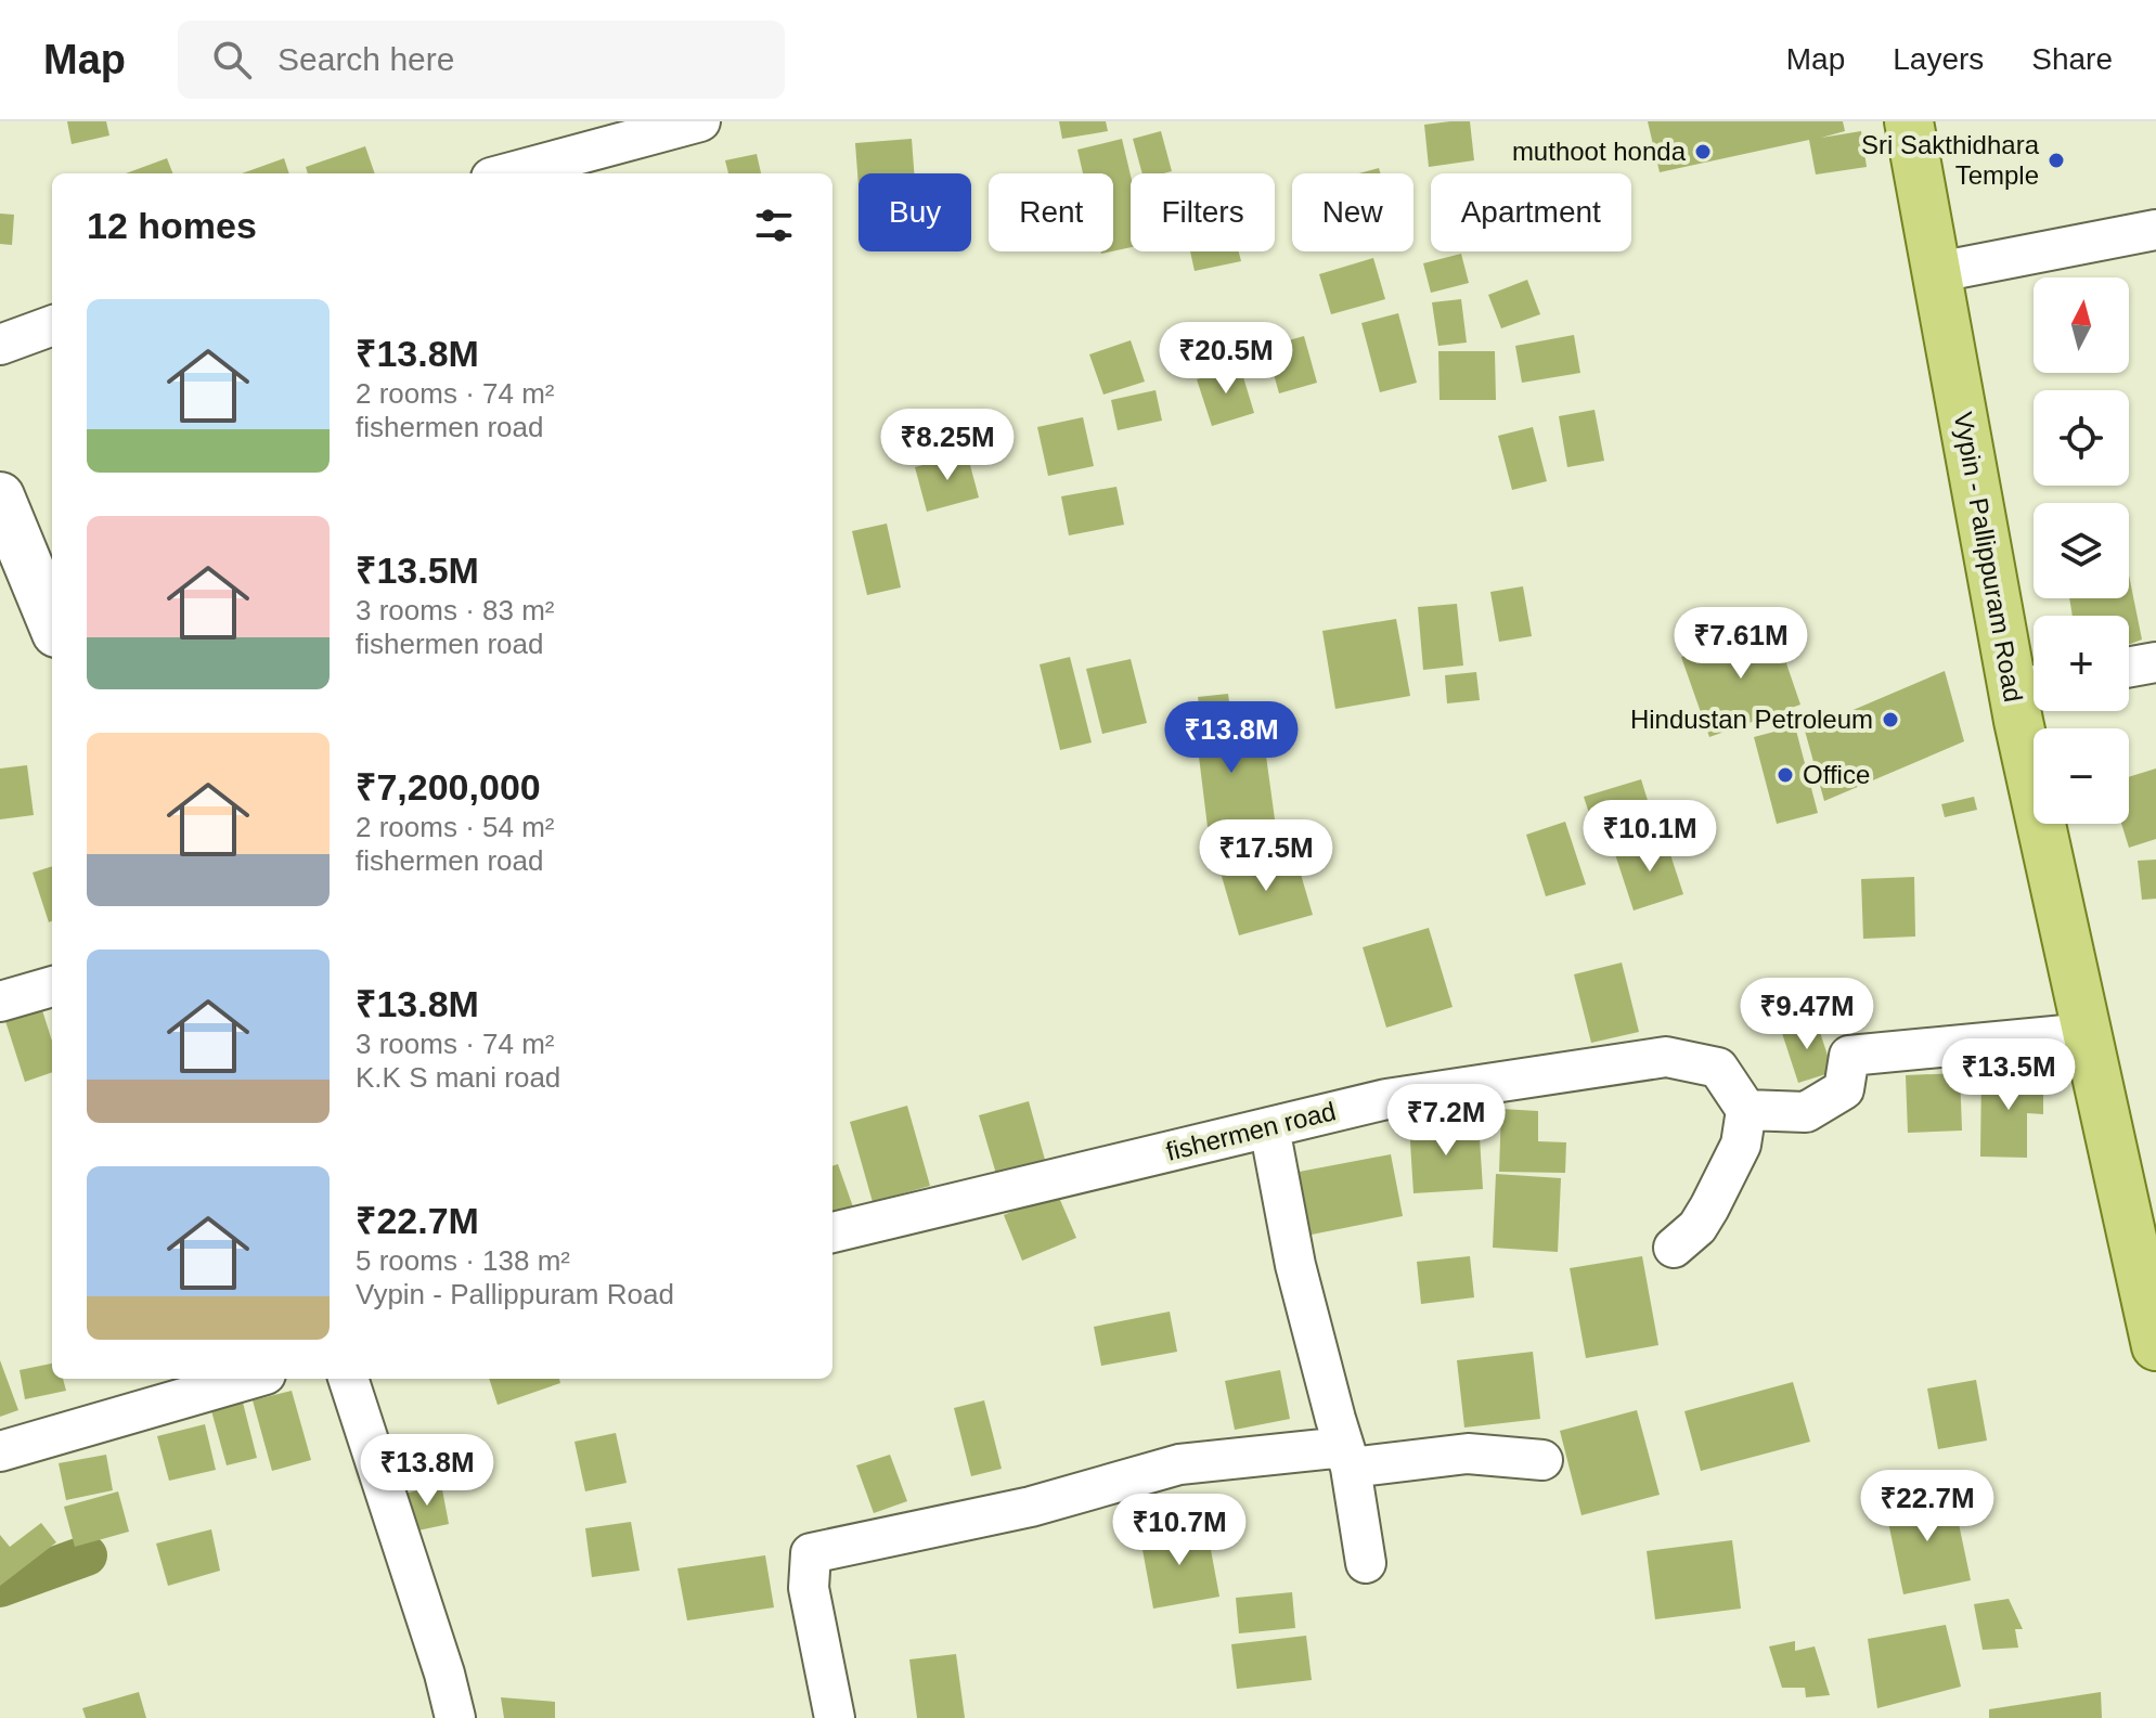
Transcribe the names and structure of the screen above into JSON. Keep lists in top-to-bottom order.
{
  "streets": {
    "main road": ["Vypin - Pallippuram Road"],
    "street": ["fishermen road"]
  },
  "places": [
    "muthoot honda",
    "Sri Sakthidhara Temple",
    "Hindustan Petroleum",
    "Office"
  ],
  "north": "top",
  "page": {
    "header": "Map",
    "search": "Search here",
    "nav": ["Map", "Layers", "Share"],
    "chip": [
      "Buy",
      "Rent",
      "Filters",
      "New",
      "Apartment"
    ],
    "heading": "12 homes",
    "map_buttons": ["+", "−"],
    "list": [
      {
        "name": "₹13.8M",
        "note": "2 rooms · 74 m² · fishermen road"
      },
      {
        "name": "₹13.5M",
        "note": "3 rooms · 83 m² · fishermen road"
      },
      {
        "name": "₹7,200,000",
        "note": "2 rooms · 54 m² · fishermen road"
      },
      {
        "name": "₹13.8M",
        "note": "3 rooms · 74 m² · K.K S mani road"
      },
      {
        "name": "₹22.7M",
        "note": "5 rooms · 138 m² · Vypin - Pallippuram Road"
      }
    ],
    "price": [
      "₹20.5M",
      "₹8.25M",
      "₹7.61M",
      "₹13.8M",
      "₹10.1M",
      "₹17.5M",
      "₹9.47M",
      "₹13.5M",
      "₹7.2M",
      "₹13.8M",
      "₹22.7M",
      "₹10.7M"
    ]
  }
}
